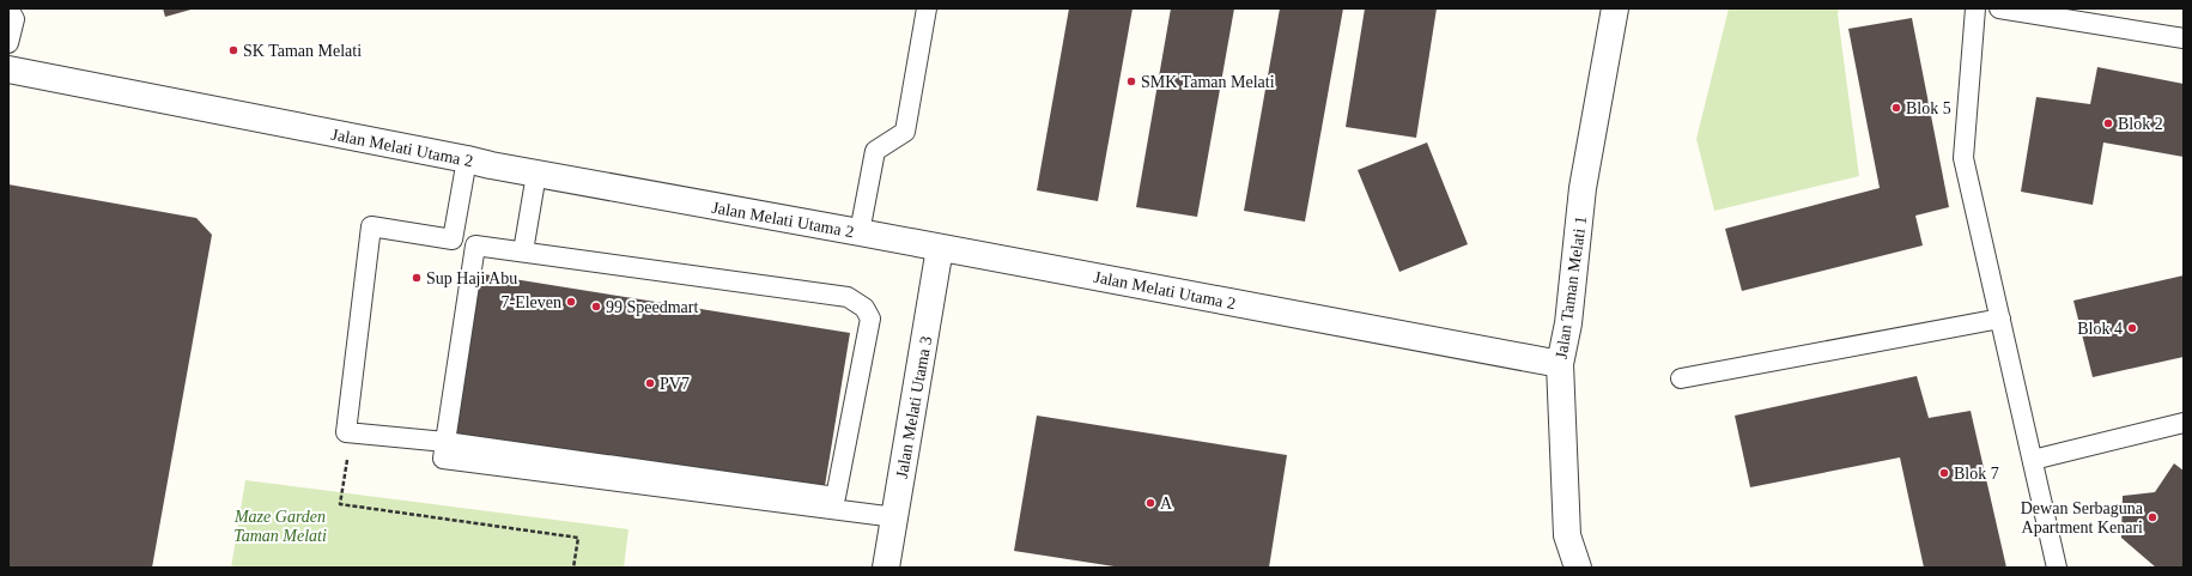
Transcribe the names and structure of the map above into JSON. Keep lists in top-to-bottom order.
{
  "streets": {
    "street": ["Jalan Melati Utama 2", "Jalan Taman Melati 1", "Jalan Melati Utama 3"]
  },
  "crossings": [
    ["Jalan Melati Utama 2", "Jalan Taman Melati 1"],
    ["Jalan Melati Utama 2", "Jalan Melati Utama 3"]
  ],
  "parks": ["Maze Garden Taman Melati"],
  "places": [
    "SK Taman Melati",
    "SMK Taman Melati",
    "Blok 5",
    "Blok 2",
    "Sup Haji Abu",
    "7-Eleven",
    "99 Speedmart",
    "Blok 4",
    "PV7",
    "Blok 7",
    "A",
    "Dewan Serbaguna Apartment Kenari"
  ]
}
